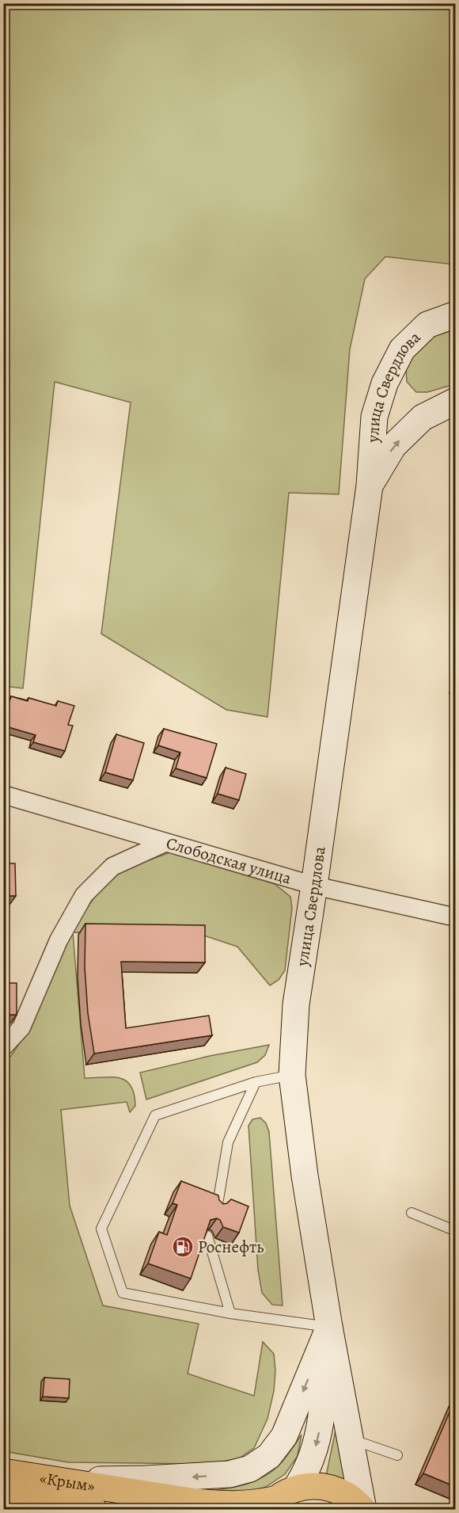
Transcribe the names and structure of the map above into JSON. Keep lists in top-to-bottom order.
{
  "streets": {
    "main road": ["улица Свердлова", "«Крым»"],
    "street": ["Слободская улица"]
  },
  "crossings": [
    ["улица Свердлова", "Слободская улица"]
  ],
  "places": {
    "fuel station": ["Роснефть"]
  }
}
